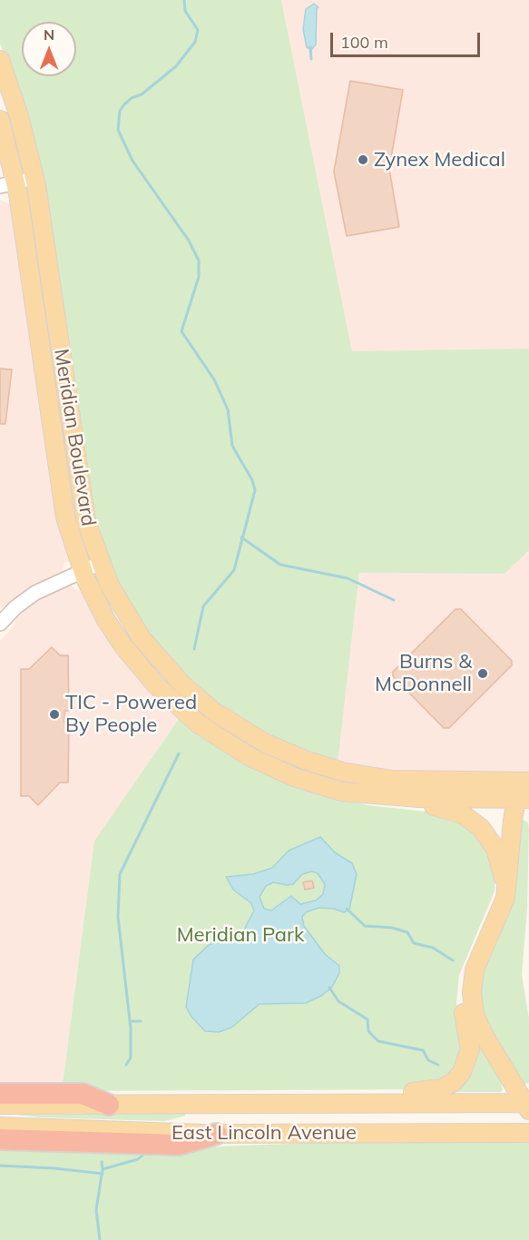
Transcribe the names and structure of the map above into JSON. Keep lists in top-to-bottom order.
{
  "streets": {
    "main road": ["Meridian Boulevard", "East Lincoln Avenue"]
  },
  "parks": ["Meridian Park"],
  "places": ["Zynex Medical", "Burns & McDonnell", "TIC - Powered By People"],
  "scale_bar": "100 m",
  "north": "top"
}
